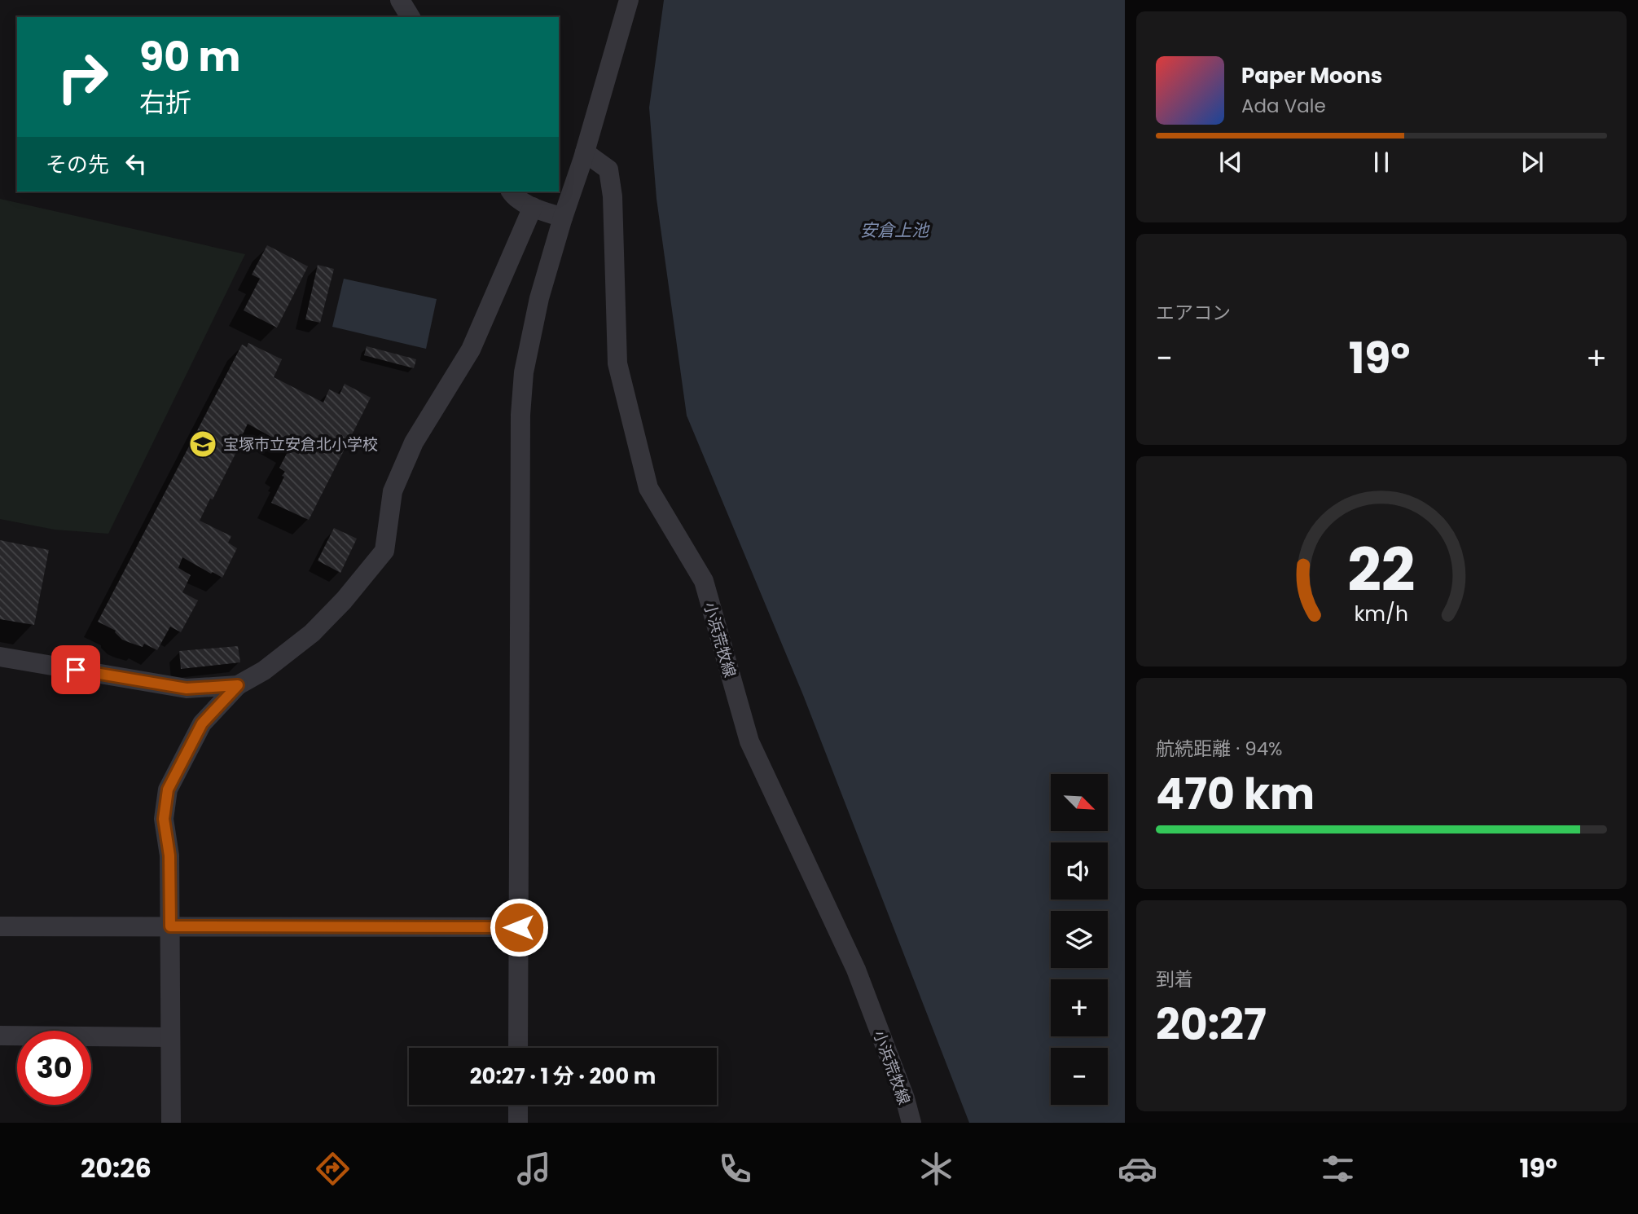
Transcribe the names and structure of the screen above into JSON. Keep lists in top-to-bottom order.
{
  "streets": {
    "street": ["小浜荒牧線"]
  },
  "water": ["安倉上池"],
  "places": {
    "school or university": ["宝塚市立安倉北小学校"]
  },
  "north": "bottom right",
  "page": {
    "turn": ["90 m", "右折"],
    "song": ["Paper Moons", "Ada Vale"],
    "then": "その先",
    "tile": [
      "エアコン",
      ["航続距離 · 94%", "470 km"],
      ["到着", "20:27"]
    ],
    "heat": ["−", "19°", "+"],
    "map_buttons": ["+", "−"],
    "limit": "30",
    "trip": "20:27 · 1 分 · 200 m",
    "tabs": ["20:26", "19°"],
    "gauge": ["22", "km/h"]
  }
}
